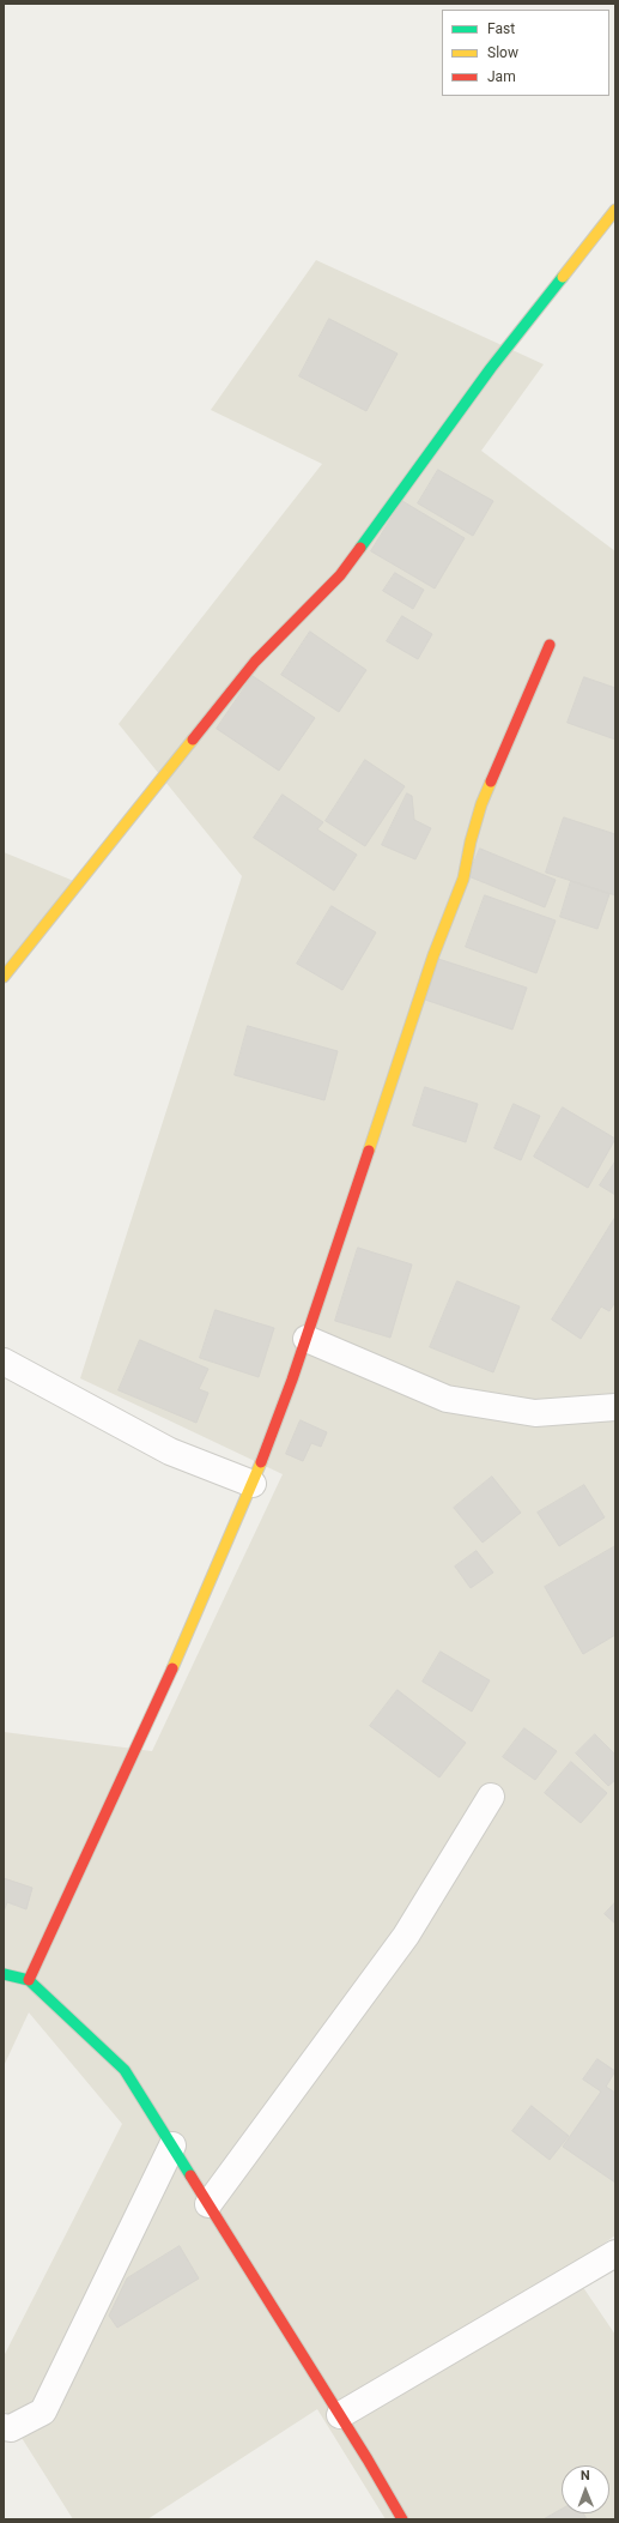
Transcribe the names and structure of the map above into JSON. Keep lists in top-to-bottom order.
{
  "legend": ["Fast", "Slow", "Jam"],
  "north": "top"
}
